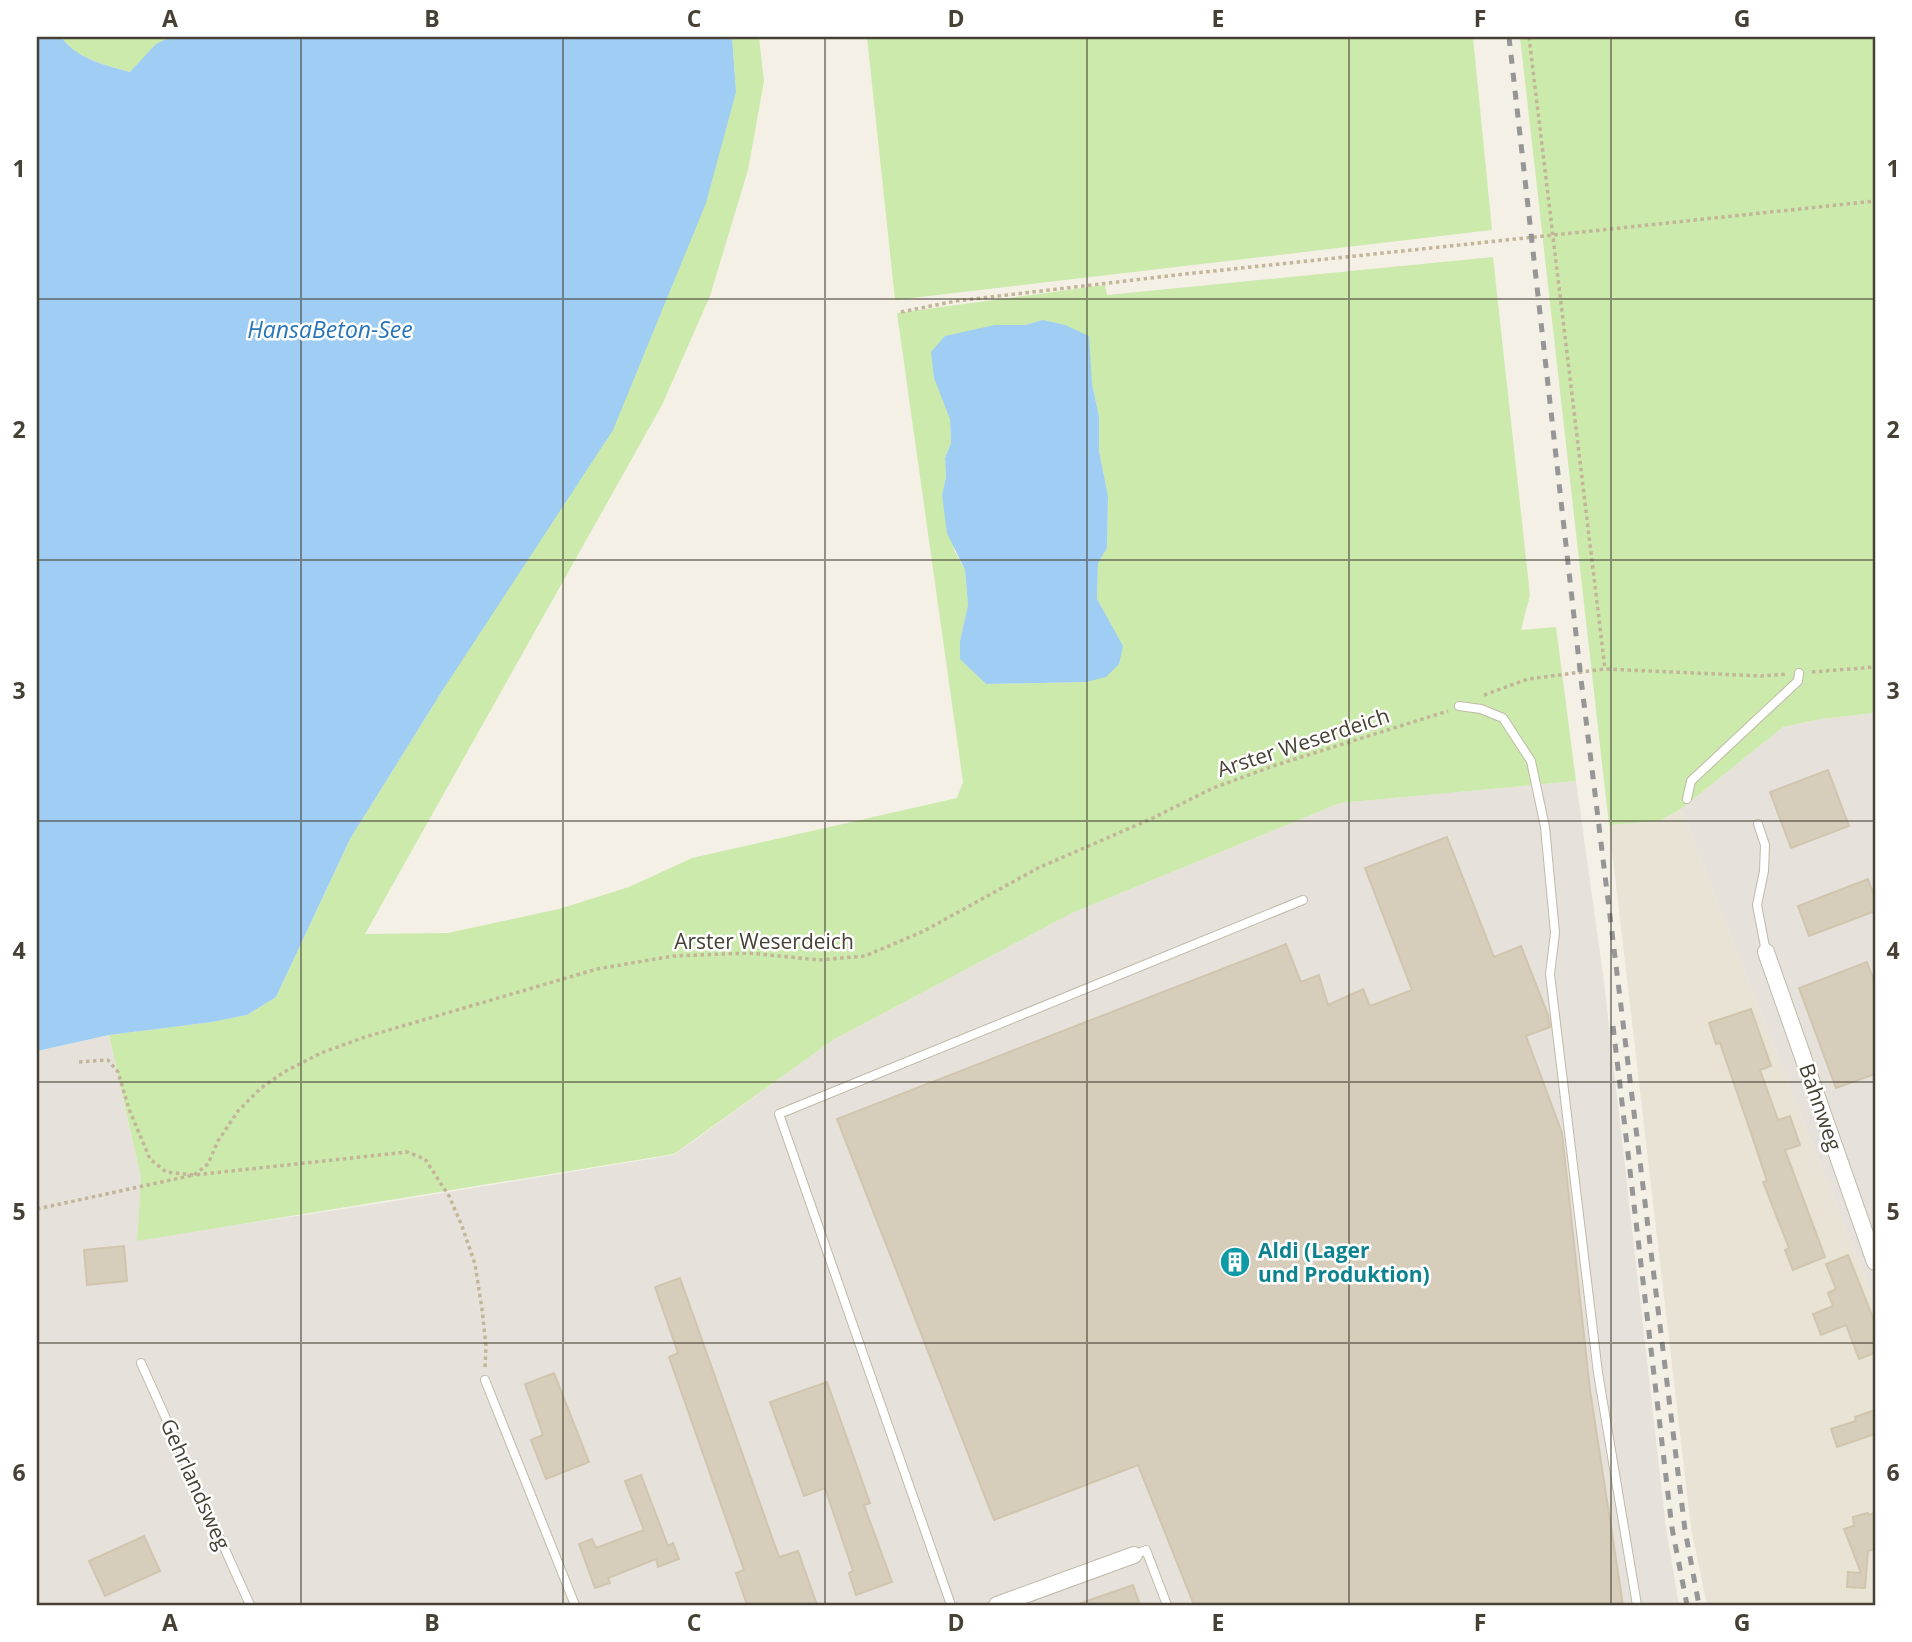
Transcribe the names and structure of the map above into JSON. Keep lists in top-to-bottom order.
{
  "streets": {
    "street": ["Bahnweg"],
    "lane": ["Gehrlandsweg"],
    "path": ["Arster Weserdeich"]
  },
  "water": ["HansaBeton-See"],
  "places": {
    "building": ["Aldi (Lager und Produktion)"]
  },
  "grid": {
    "columns": [
      "A",
      "B",
      "C",
      "D",
      "E",
      "F",
      "G"
    ],
    "rows": [
      "1",
      "2",
      "3",
      "4",
      "5",
      "6"
    ]
  }
}
